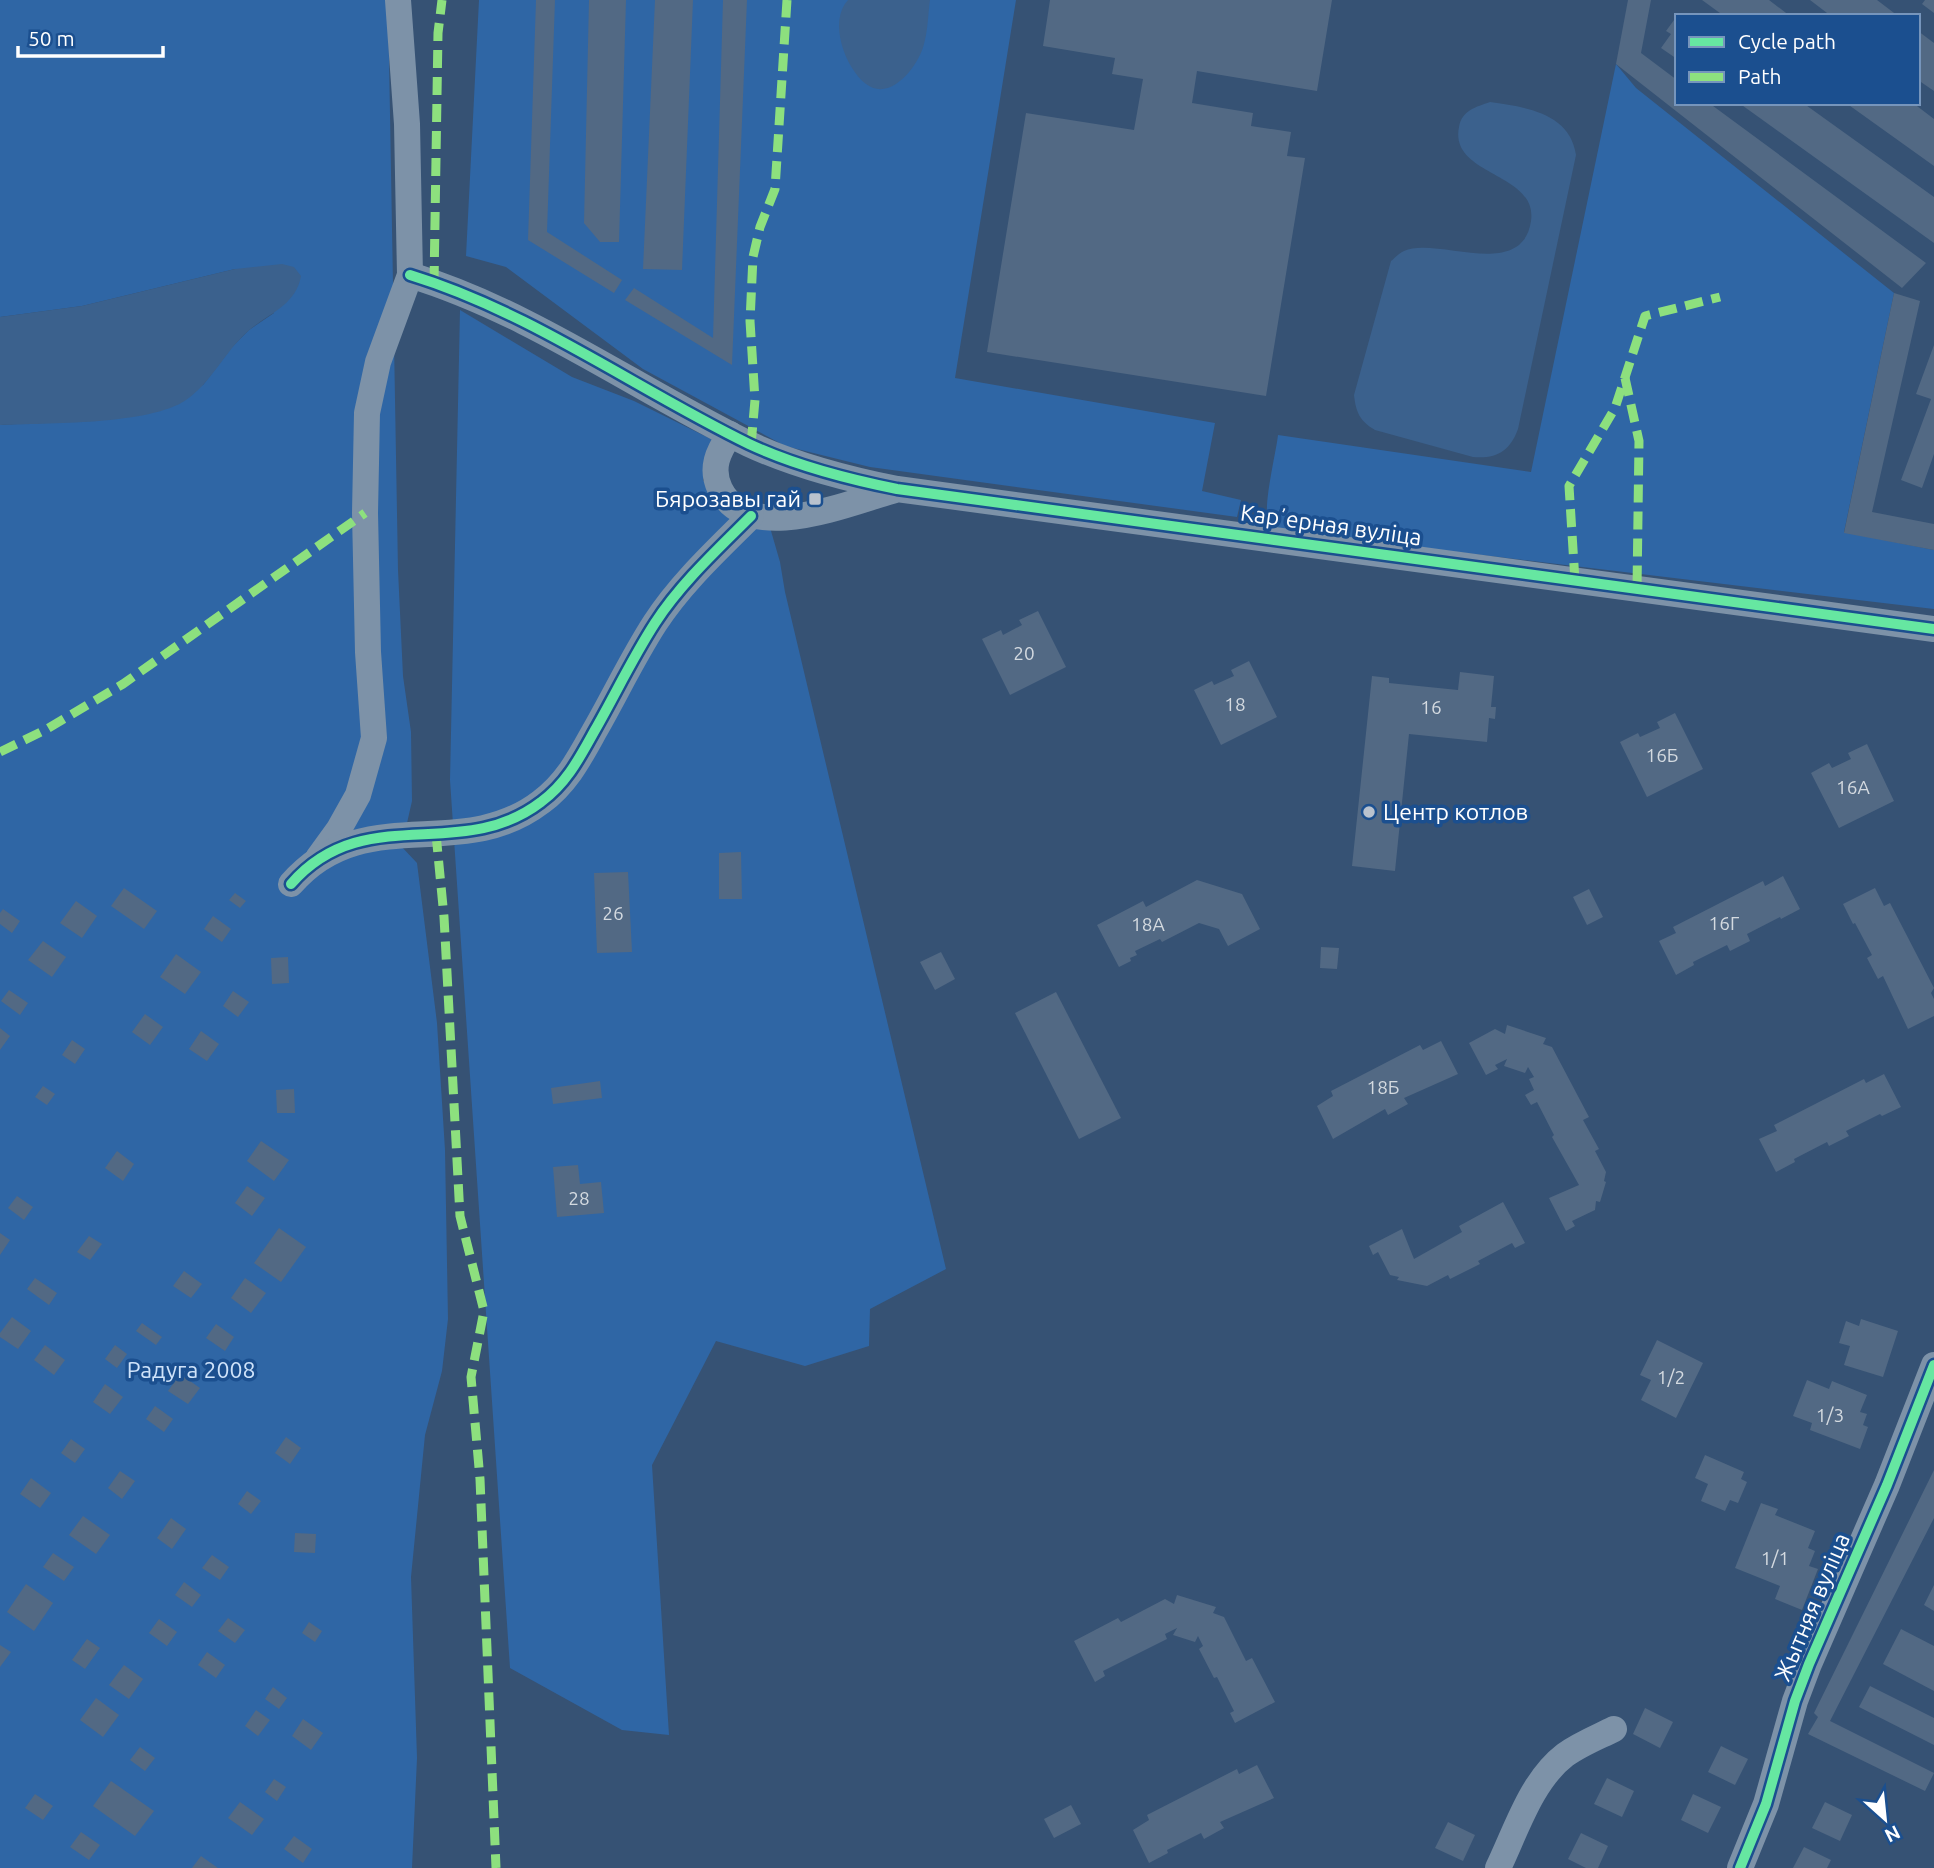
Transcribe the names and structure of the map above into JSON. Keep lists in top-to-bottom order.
{
  "streets": {
    "street": ["Карʼерная вуліца", "Жытняя вуліца"]
  },
  "parks": ["Радуга 2008"],
  "places": {
    "transit": ["Бярозавы гай"],
    "other": ["Центр котлов"]
  },
  "house_numbers": [
    "20",
    "18",
    "16",
    "16Б",
    "16А",
    "26",
    "16Г",
    "18А",
    "18Б",
    "28",
    "1/2",
    "1/3",
    "1/1"
  ],
  "legend": ["Cycle path", "Path"],
  "scale_bar": "50 m",
  "north": "bottom right"
}
